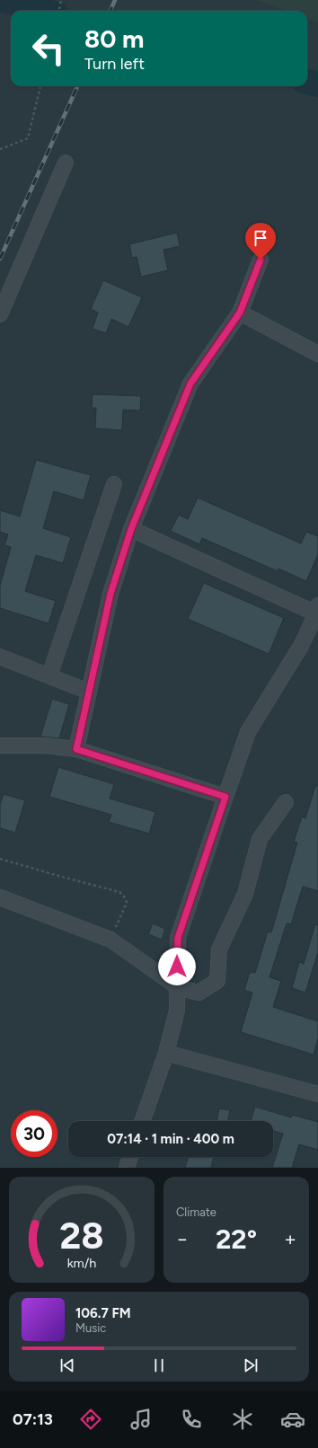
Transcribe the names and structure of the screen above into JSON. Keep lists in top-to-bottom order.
{
  "page": {
    "turn": ["80 m", "Turn left"],
    "limit": "30",
    "trip": "07:14 · 1 min · 400 m",
    "tile": "Climate",
    "heat": ["−", "22°", "+"],
    "song": ["106.7 FM", "Music"],
    "tabs": "07:13",
    "gauge": ["28", "km/h"]
  }
}
